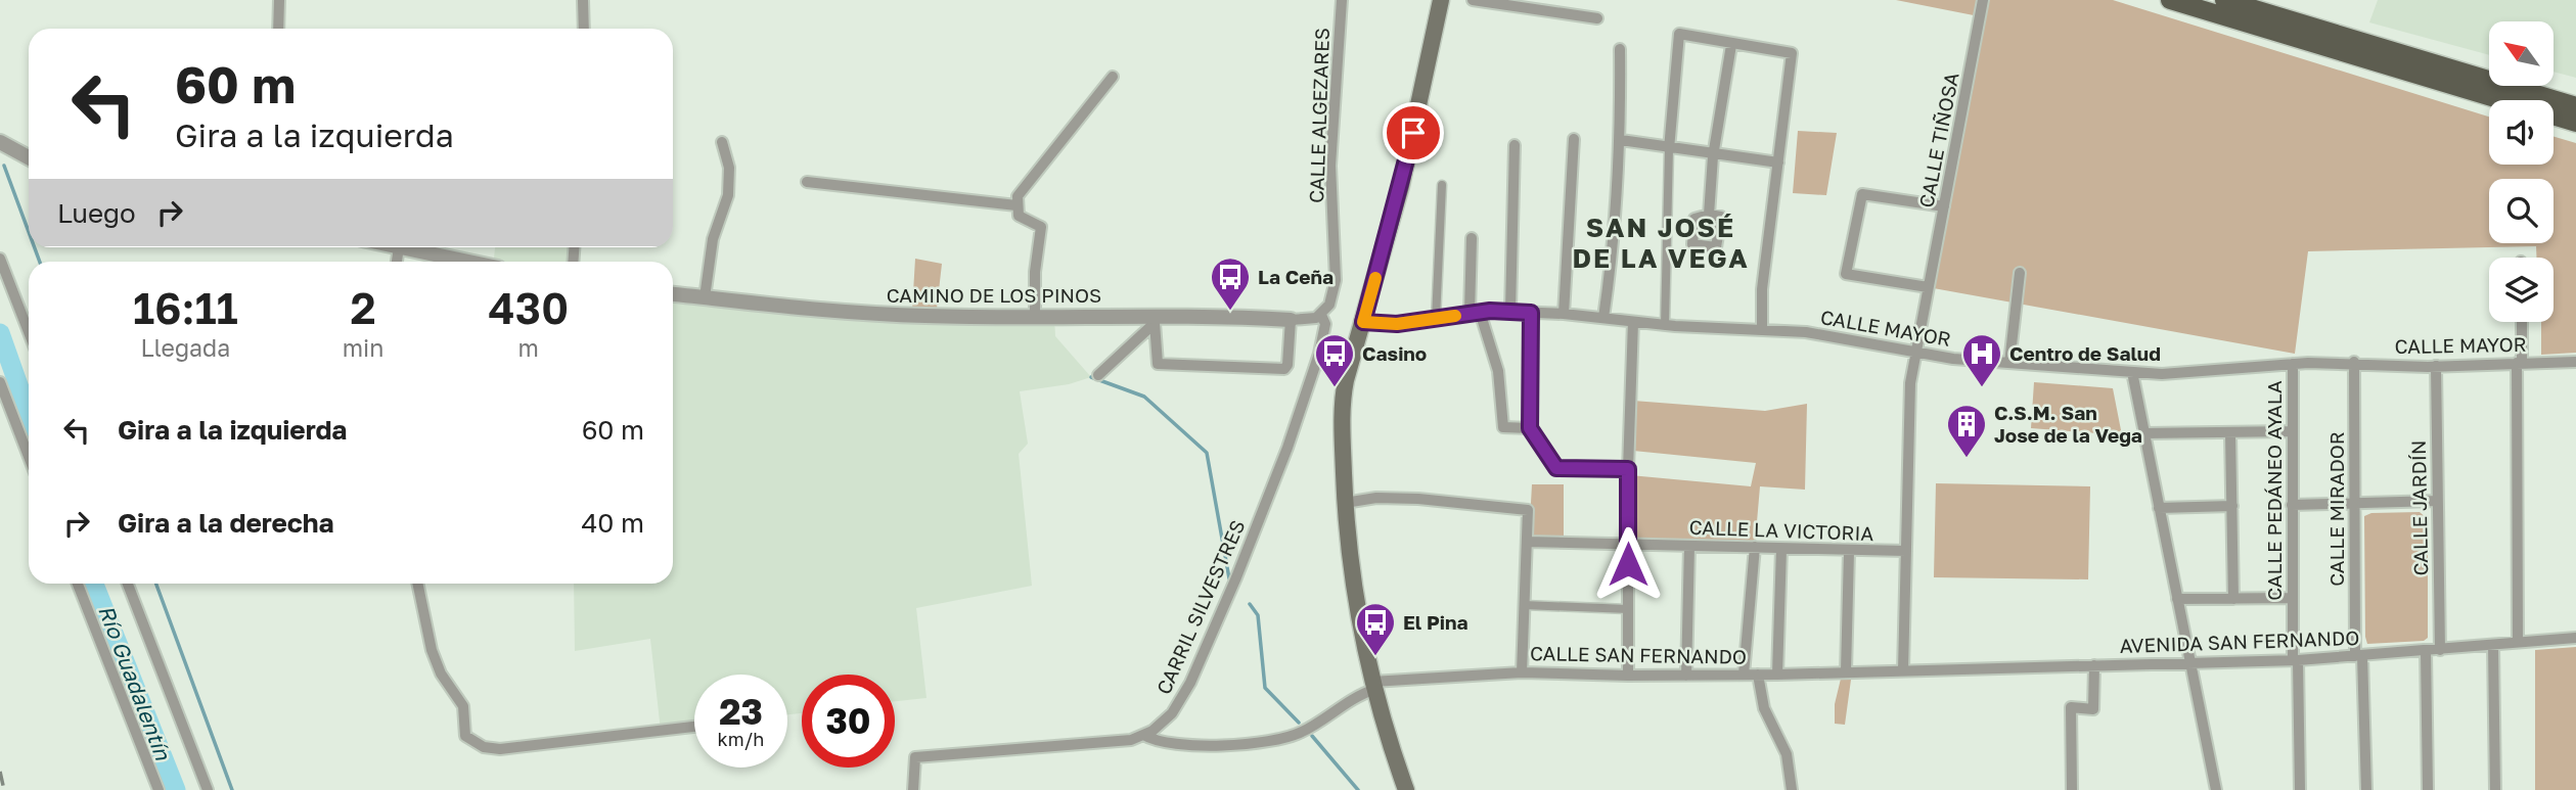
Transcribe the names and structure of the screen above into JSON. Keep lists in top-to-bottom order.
{
  "streets": {
    "street": [
      "CALLE ALGEZARES",
      "CALLE TIÑOSA",
      "CAMINO DE LOS PINOS",
      "CALLE MAYOR",
      "CALLE PEDÁNEO AYALA",
      "CALLE JARDÍN",
      "CALLE MIRADOR",
      "CALLE LA VICTORIA",
      "CARRIL SILVESTRES",
      "AVENIDA SAN FERNANDO",
      "CALLE SAN FERNANDO"
    ]
  },
  "crossings": [
    ["CALLE ALGEZARES", "CAMINO DE LOS PINOS"],
    ["CALLE ALGEZARES", "CARRIL SILVESTRES"],
    ["CALLE TIÑOSA", "CALLE MAYOR"],
    ["CALLE TIÑOSA", "CALLE LA VICTORIA"],
    ["CALLE TIÑOSA", "AVENIDA SAN FERNANDO"],
    ["CALLE TIÑOSA", "CALLE SAN FERNANDO"],
    ["CAMINO DE LOS PINOS", "CARRIL SILVESTRES"],
    ["CALLE MAYOR", "CALLE PEDÁNEO AYALA"],
    ["CALLE MAYOR", "CALLE JARDÍN"],
    ["CALLE MAYOR", "CALLE MIRADOR"],
    ["CALLE PEDÁNEO AYALA", "AVENIDA SAN FERNANDO"],
    ["CALLE JARDÍN", "AVENIDA SAN FERNANDO"],
    ["CALLE MIRADOR", "AVENIDA SAN FERNANDO"],
    ["AVENIDA SAN FERNANDO", "CALLE SAN FERNANDO"]
  ],
  "districts": ["SAN JOSÉ DE LA VEGA"],
  "water": ["Río Guadalentín"],
  "places": {
    "bus stop": ["La Ceña", "Casino", "El Pina"],
    "hospital": ["Centro de Salud"],
    "building": ["C.S.M. San Jose de la Vega"]
  },
  "north": "top left",
  "page": {
    "turn": ["60 m", "Gira a la izquierda"],
    "then": "Luego",
    "eta": [
      "16:11",
      "Llegada",
      "2",
      "min",
      "430",
      "m"
    ],
    "list": [
      {
        "name": "Gira a la izquierda",
        "value": "60 m"
      },
      {
        "name": "Gira a la derecha",
        "value": "40 m"
      }
    ],
    "speed": "23 km/h",
    "limit": "30"
  }
}
